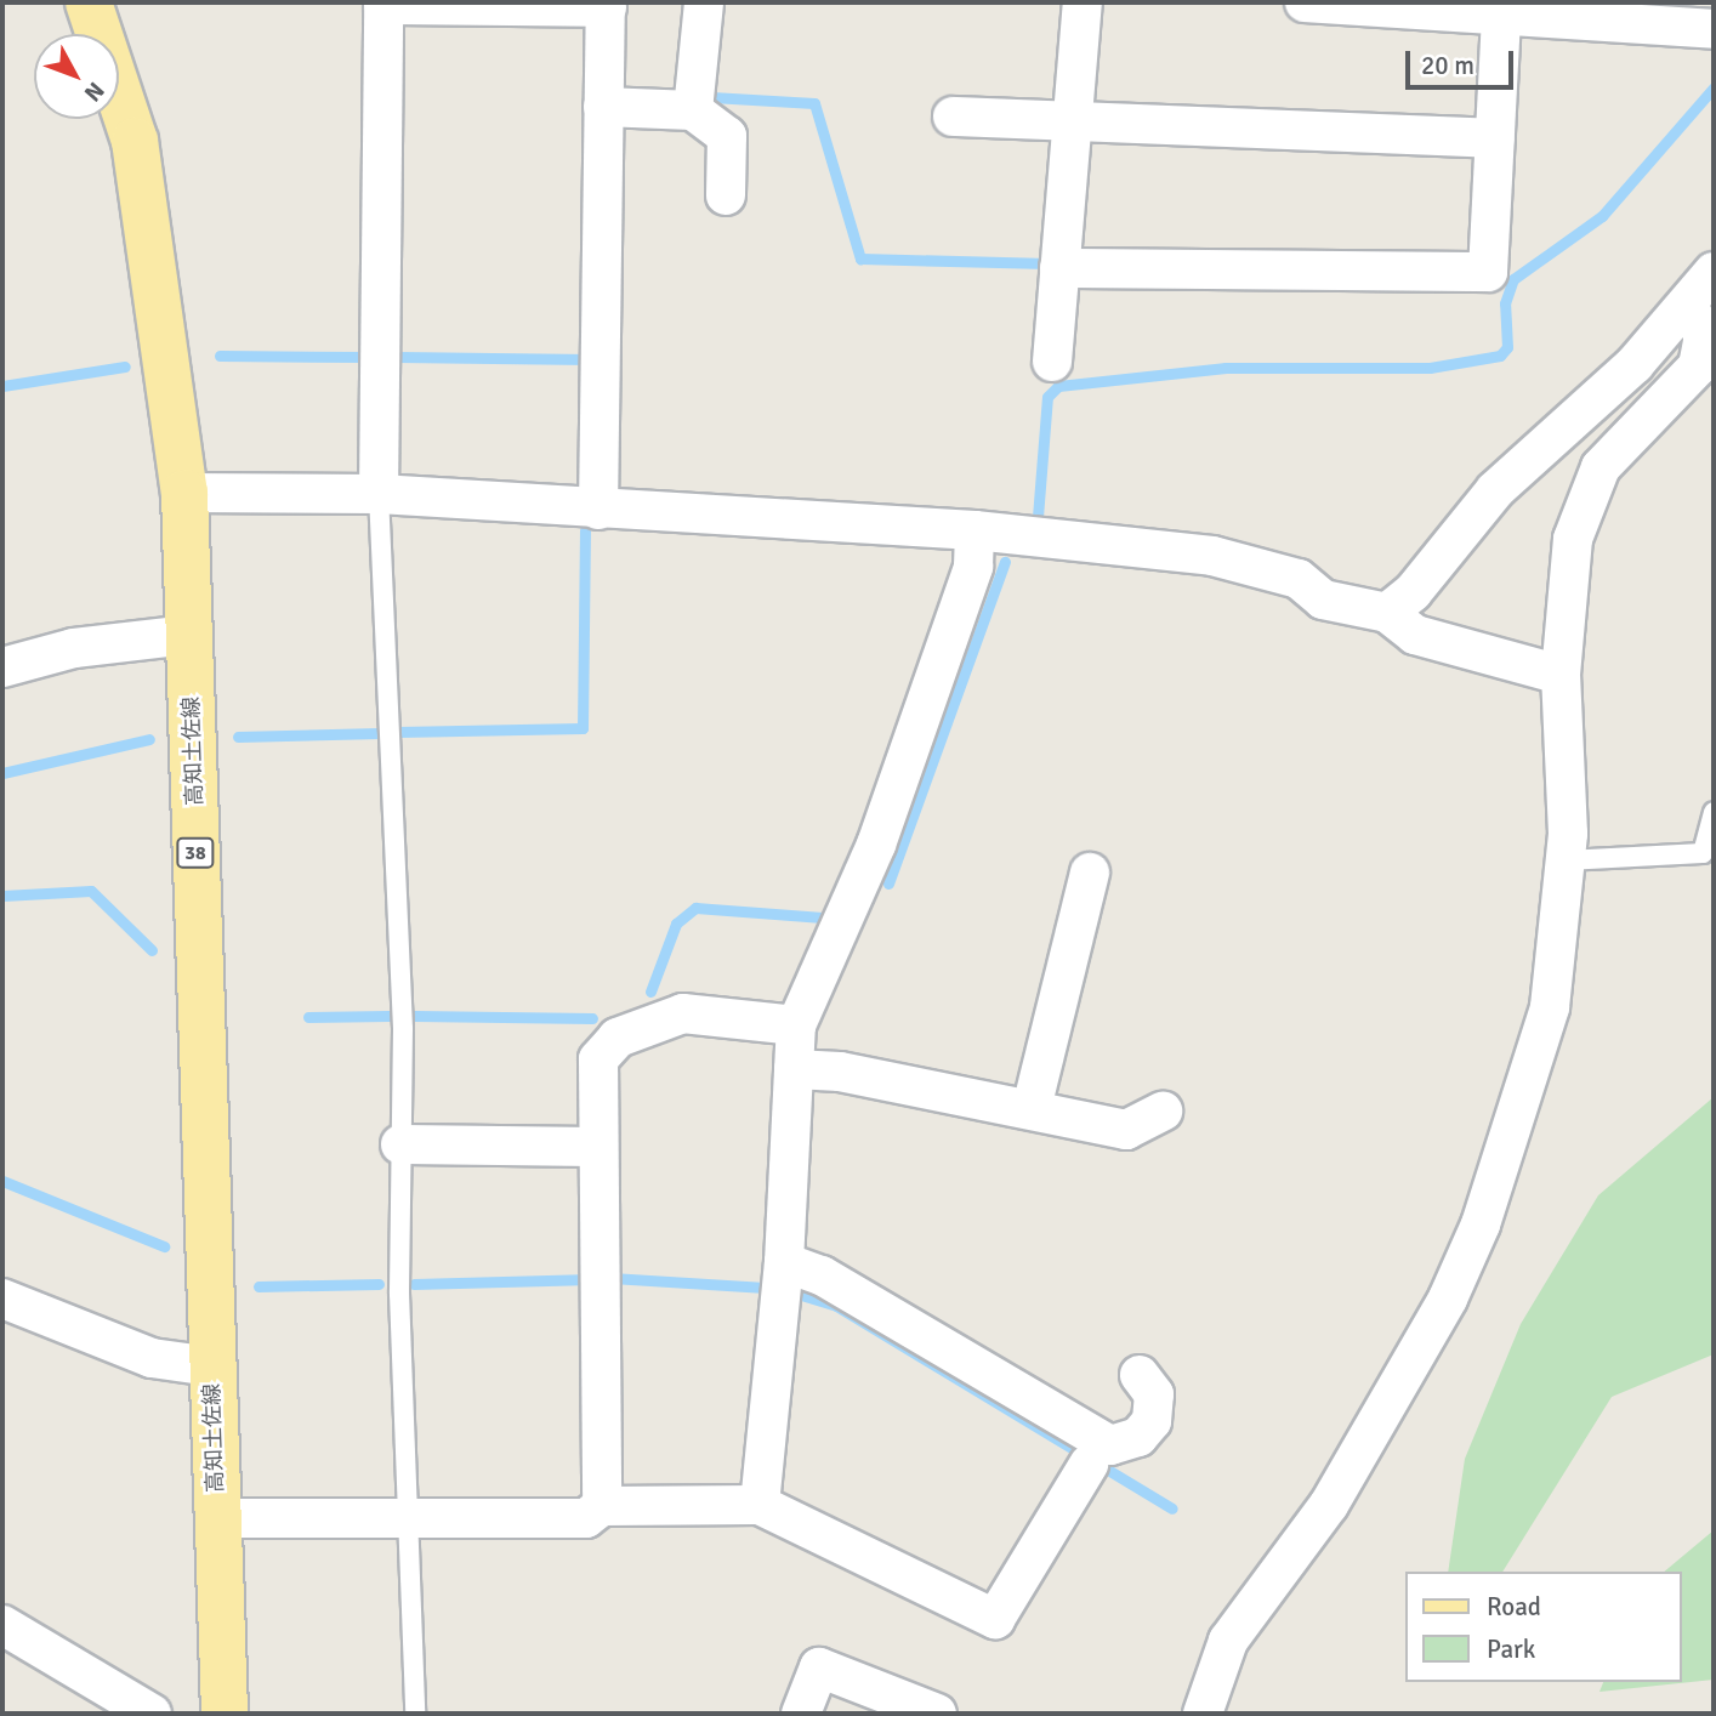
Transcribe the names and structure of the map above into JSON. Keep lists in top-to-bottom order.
{
  "streets": {
    "main road": ["高知土佐線", "38"]
  },
  "legend": ["Road", "Park"],
  "scale_bar": "20 m",
  "north": "bottom right"
}
